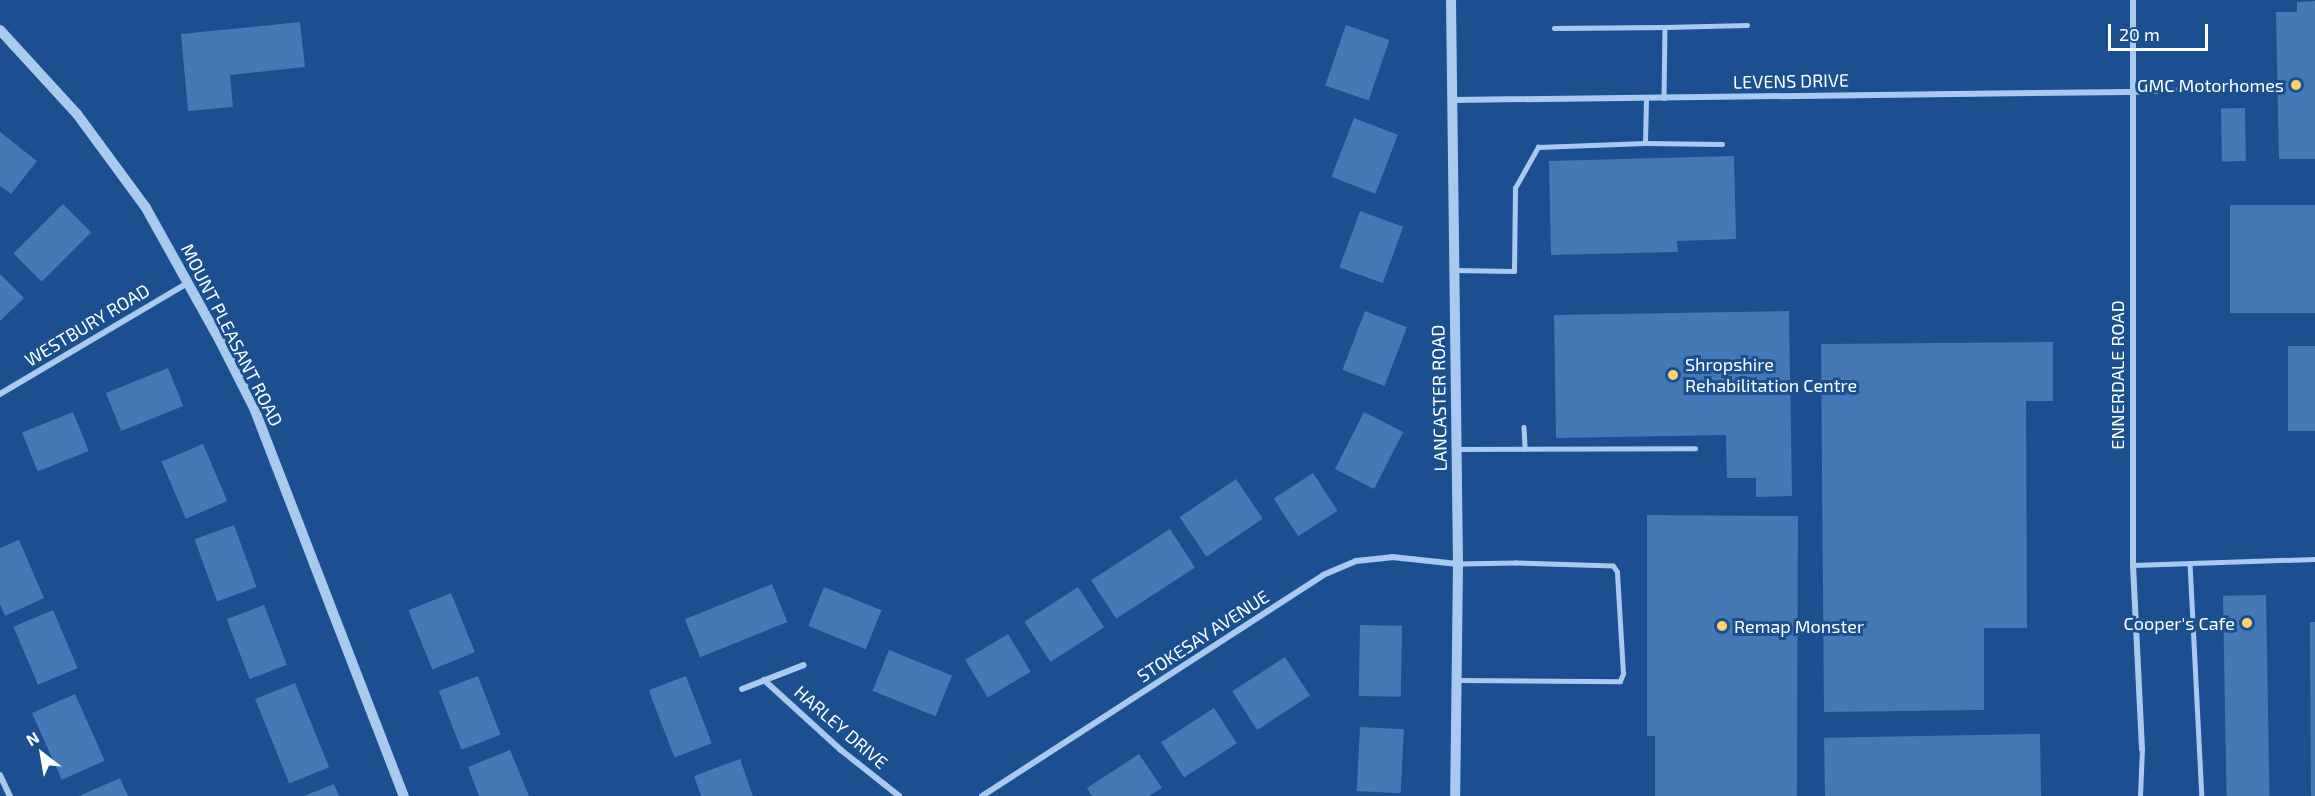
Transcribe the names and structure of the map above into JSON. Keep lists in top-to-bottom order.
{
  "streets": {
    "street": [
      "LEVENS DRIVE",
      "WESTBURY ROAD",
      "MOUNT PLEASANT ROAD",
      "ENNERDALE ROAD",
      "LANCASTER ROAD",
      "STOKESAY AVENUE",
      "HARLEY DRIVE"
    ]
  },
  "crossings": [
    ["LEVENS DRIVE", "ENNERDALE ROAD"],
    ["LEVENS DRIVE", "LANCASTER ROAD"],
    ["WESTBURY ROAD", "MOUNT PLEASANT ROAD"],
    ["LANCASTER ROAD", "STOKESAY AVENUE"]
  ],
  "places": [
    "GMC Motorhomes",
    "Shropshire Rehabilitation Centre",
    "Cooper's Cafe",
    "Remap Monster"
  ],
  "scale_bar": "20 m",
  "north": "top left"
}
